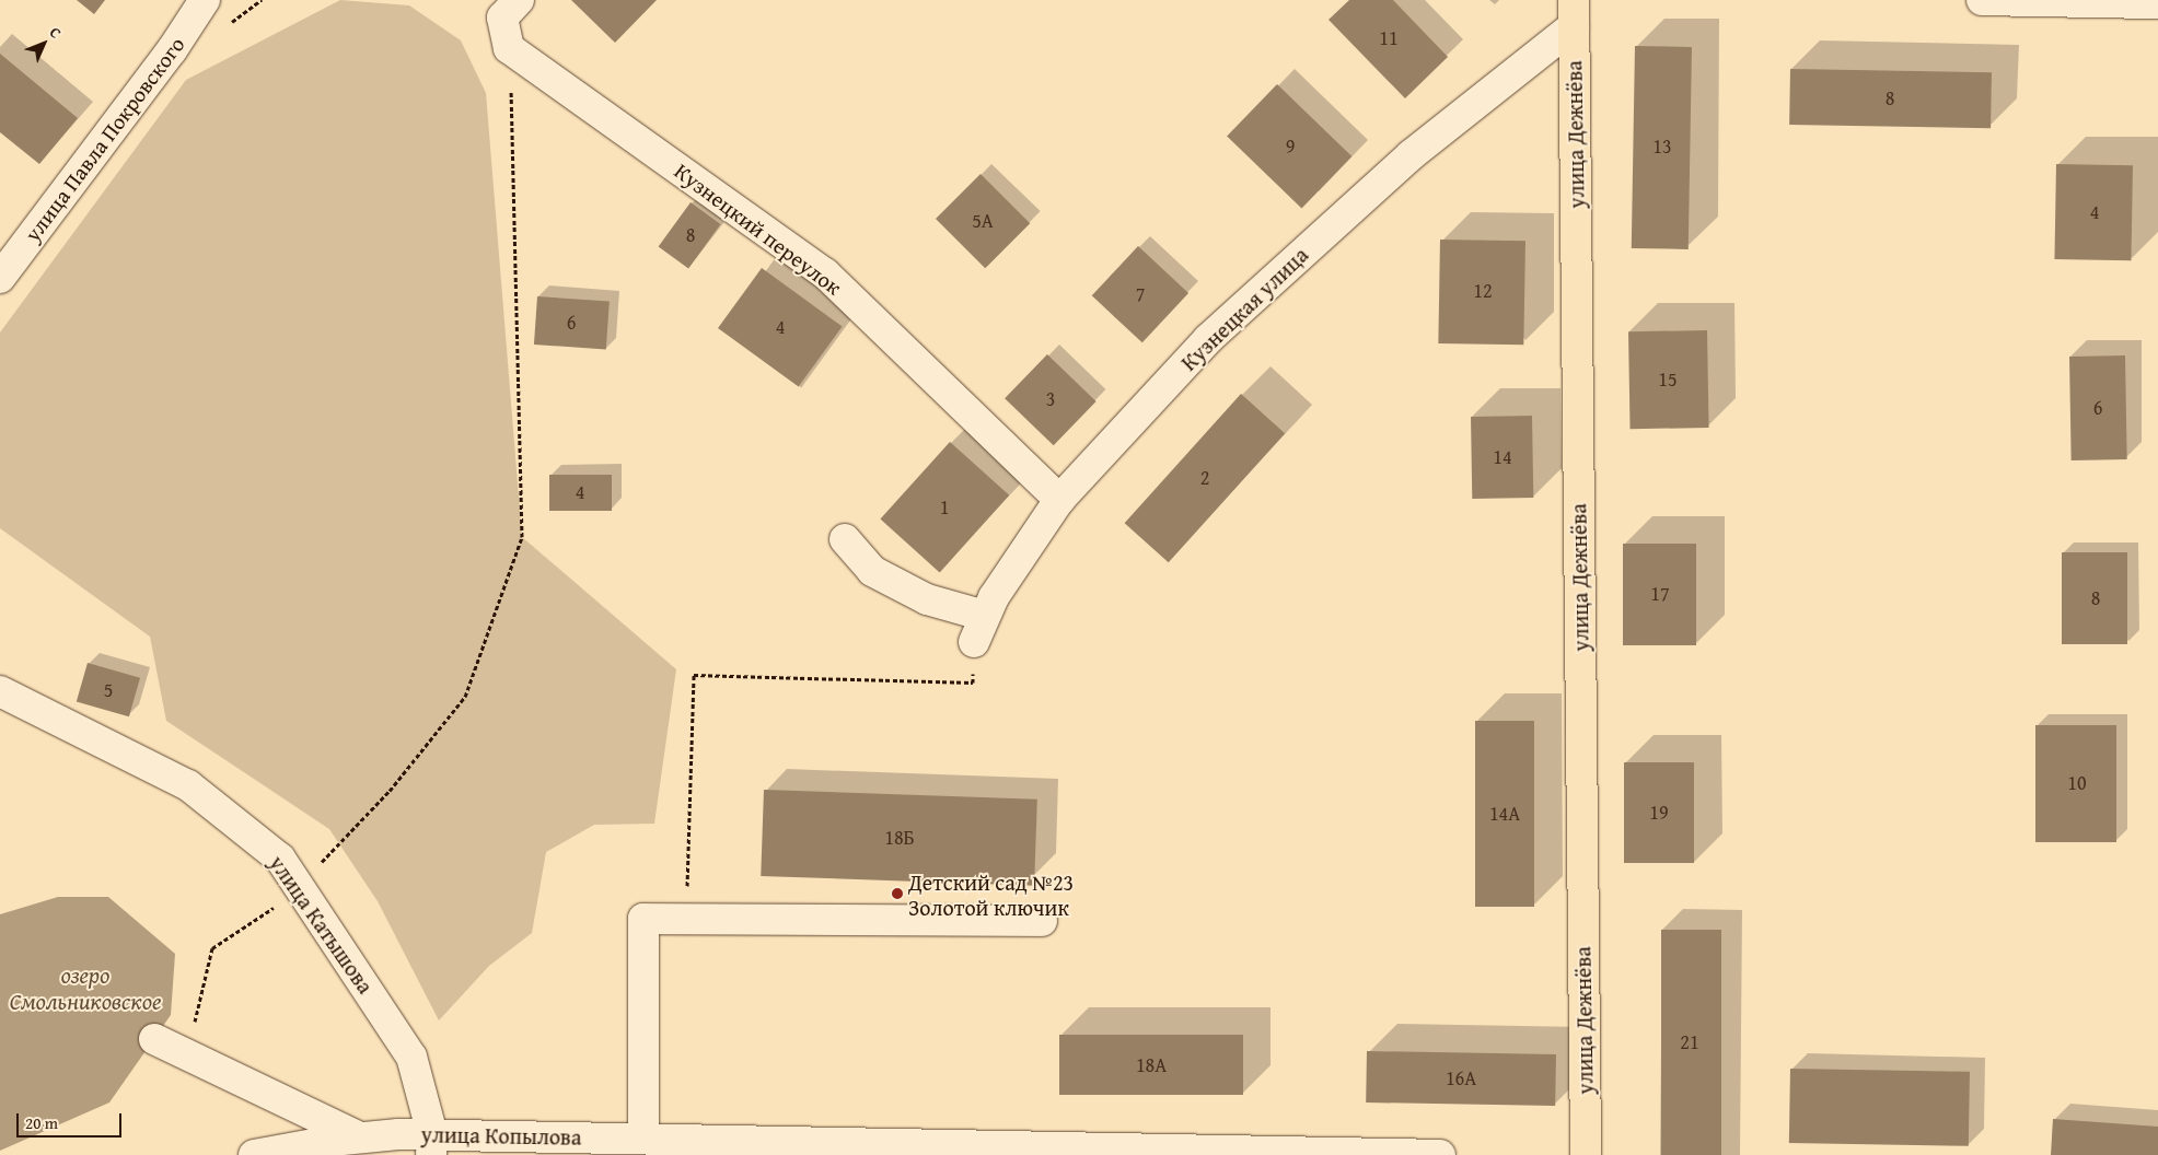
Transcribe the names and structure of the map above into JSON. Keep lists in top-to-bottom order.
{
  "streets": {
    "main road": ["улица Дежнёва"],
    "street": [
      "улица Павла Покровского",
      "Кузнецкий переулок",
      "Кузнецкая улица",
      "улица Катышова",
      "улица Копылова"
    ]
  },
  "crossings": [
    ["улица Дежнёва", "Кузнецкая улица"],
    ["Кузнецкий переулок", "Кузнецкая улица"],
    ["улица Катышова", "улица Копылова"]
  ],
  "water": ["озеро Смольниковское"],
  "places": ["Детский сад №23 Золотой ключик"],
  "house_numbers": [
    "11",
    "8",
    "9",
    "13",
    "4",
    "5А",
    "8",
    "12",
    "7",
    "6",
    "4",
    "15",
    "3",
    "6",
    "14",
    "2",
    "4",
    "1",
    "17",
    "8",
    "5",
    "10",
    "19",
    "14А",
    "18Б",
    "21",
    "18А",
    "16А"
  ],
  "scale_bar": "20 m",
  "north": "top right"
}
